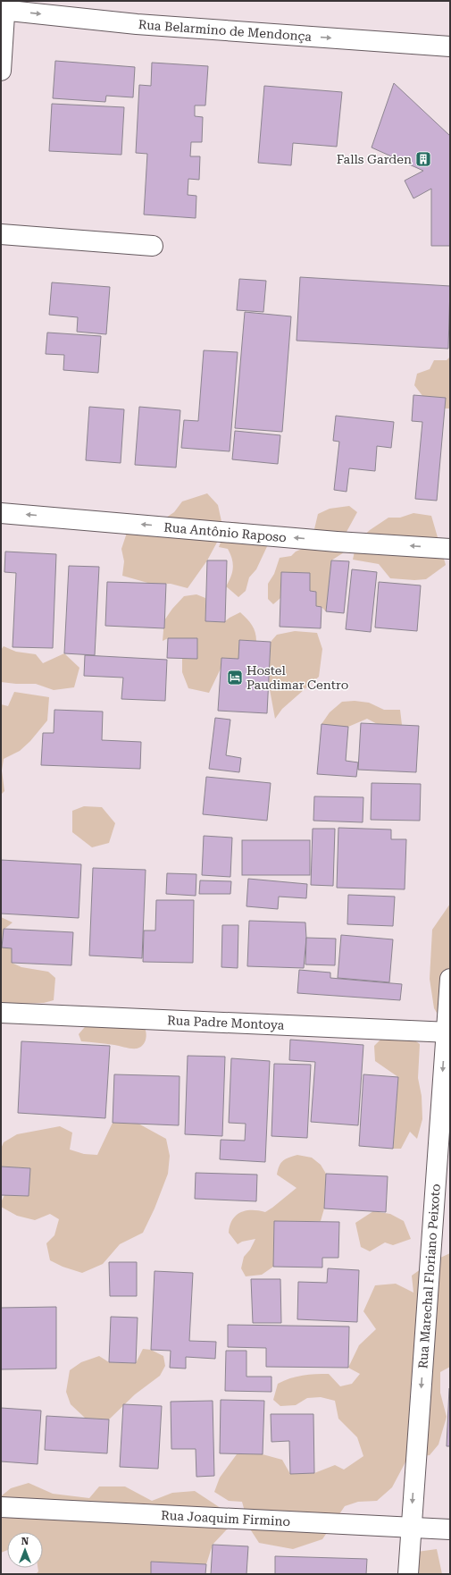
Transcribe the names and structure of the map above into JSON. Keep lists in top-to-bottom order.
{
  "streets": {
    "street": [
      "Rua Belarmino de Mendonça",
      "Rua Antônio Raposo",
      "Rua Padre Montoya",
      "Rua Marechal Floriano Peixoto",
      "Rua Joaquim Firmino"
    ]
  },
  "crossings": [
    ["Rua Padre Montoya", "Rua Marechal Floriano Peixoto"],
    ["Rua Marechal Floriano Peixoto", "Rua Joaquim Firmino"]
  ],
  "one_way": ["Rua Belarmino de Mendonça", "Rua Antônio Raposo", "Rua Marechal Floriano Peixoto"],
  "places": {
    "building": ["Falls Garden"],
    "hotel": ["Hostel Paudimar Centro"]
  },
  "north": "top"
}
